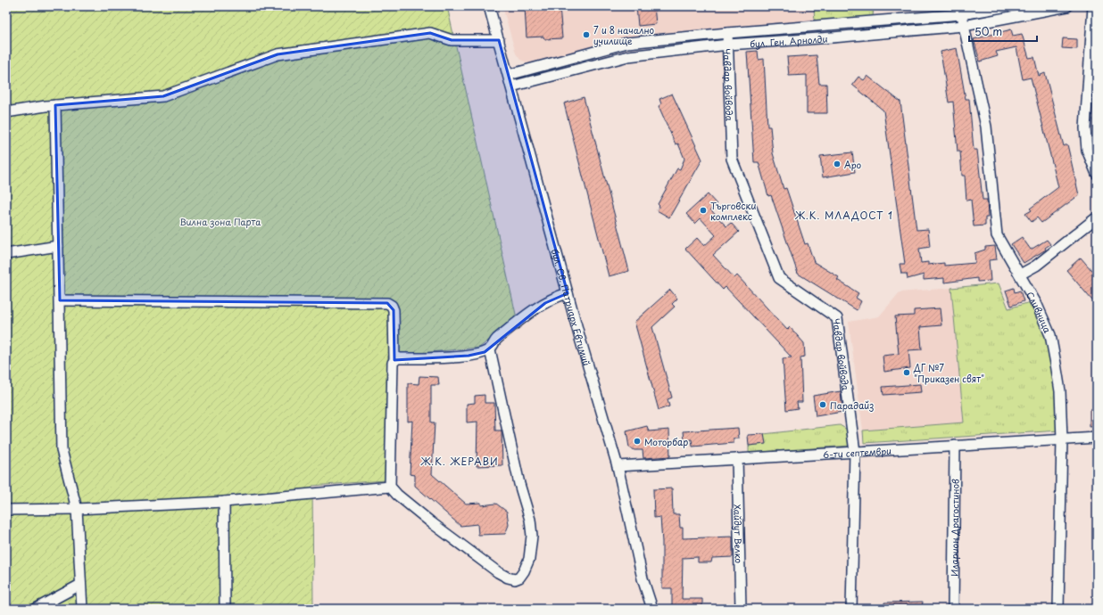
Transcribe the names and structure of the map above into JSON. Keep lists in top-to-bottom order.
{
  "streets": {
    "street": [
      "бул. Ген. Арнолди",
      "Чавдар войвода",
      "бул. Св. Патриарх Евтимий",
      "Сливница",
      "6-ти септември",
      "Иларион Драгостинов",
      "Хайдут Велко"
    ]
  },
  "crossings": [
    ["бул. Ген. Арнолди", "Чавдар войвода"],
    ["бул. Ген. Арнолди", "бул. Св. Патриарх Евтимий"],
    ["бул. Ген. Арнолди", "Сливница"],
    ["Чавдар войвода", "6-ти септември"],
    ["бул. Св. Патриарх Евтимий", "6-ти септември"],
    ["Сливница", "6-ти септември"],
    ["6-ти септември", "Иларион Драгостинов"],
    ["6-ти септември", "Хайдут Велко"]
  ],
  "districts": ["Ж.К. МЛАДОСТ 1", "Ж.К. ЖЕРАВИ"],
  "parks": ["Вилна зона Парта"],
  "places": [
    "7 и 8 начално училище",
    "Аро",
    "Търговски комплекс",
    "ДГ №7 \"Приказен свят\"",
    "Парадайз",
    "Моторбар"
  ],
  "scale_bar": "50 m"
}
